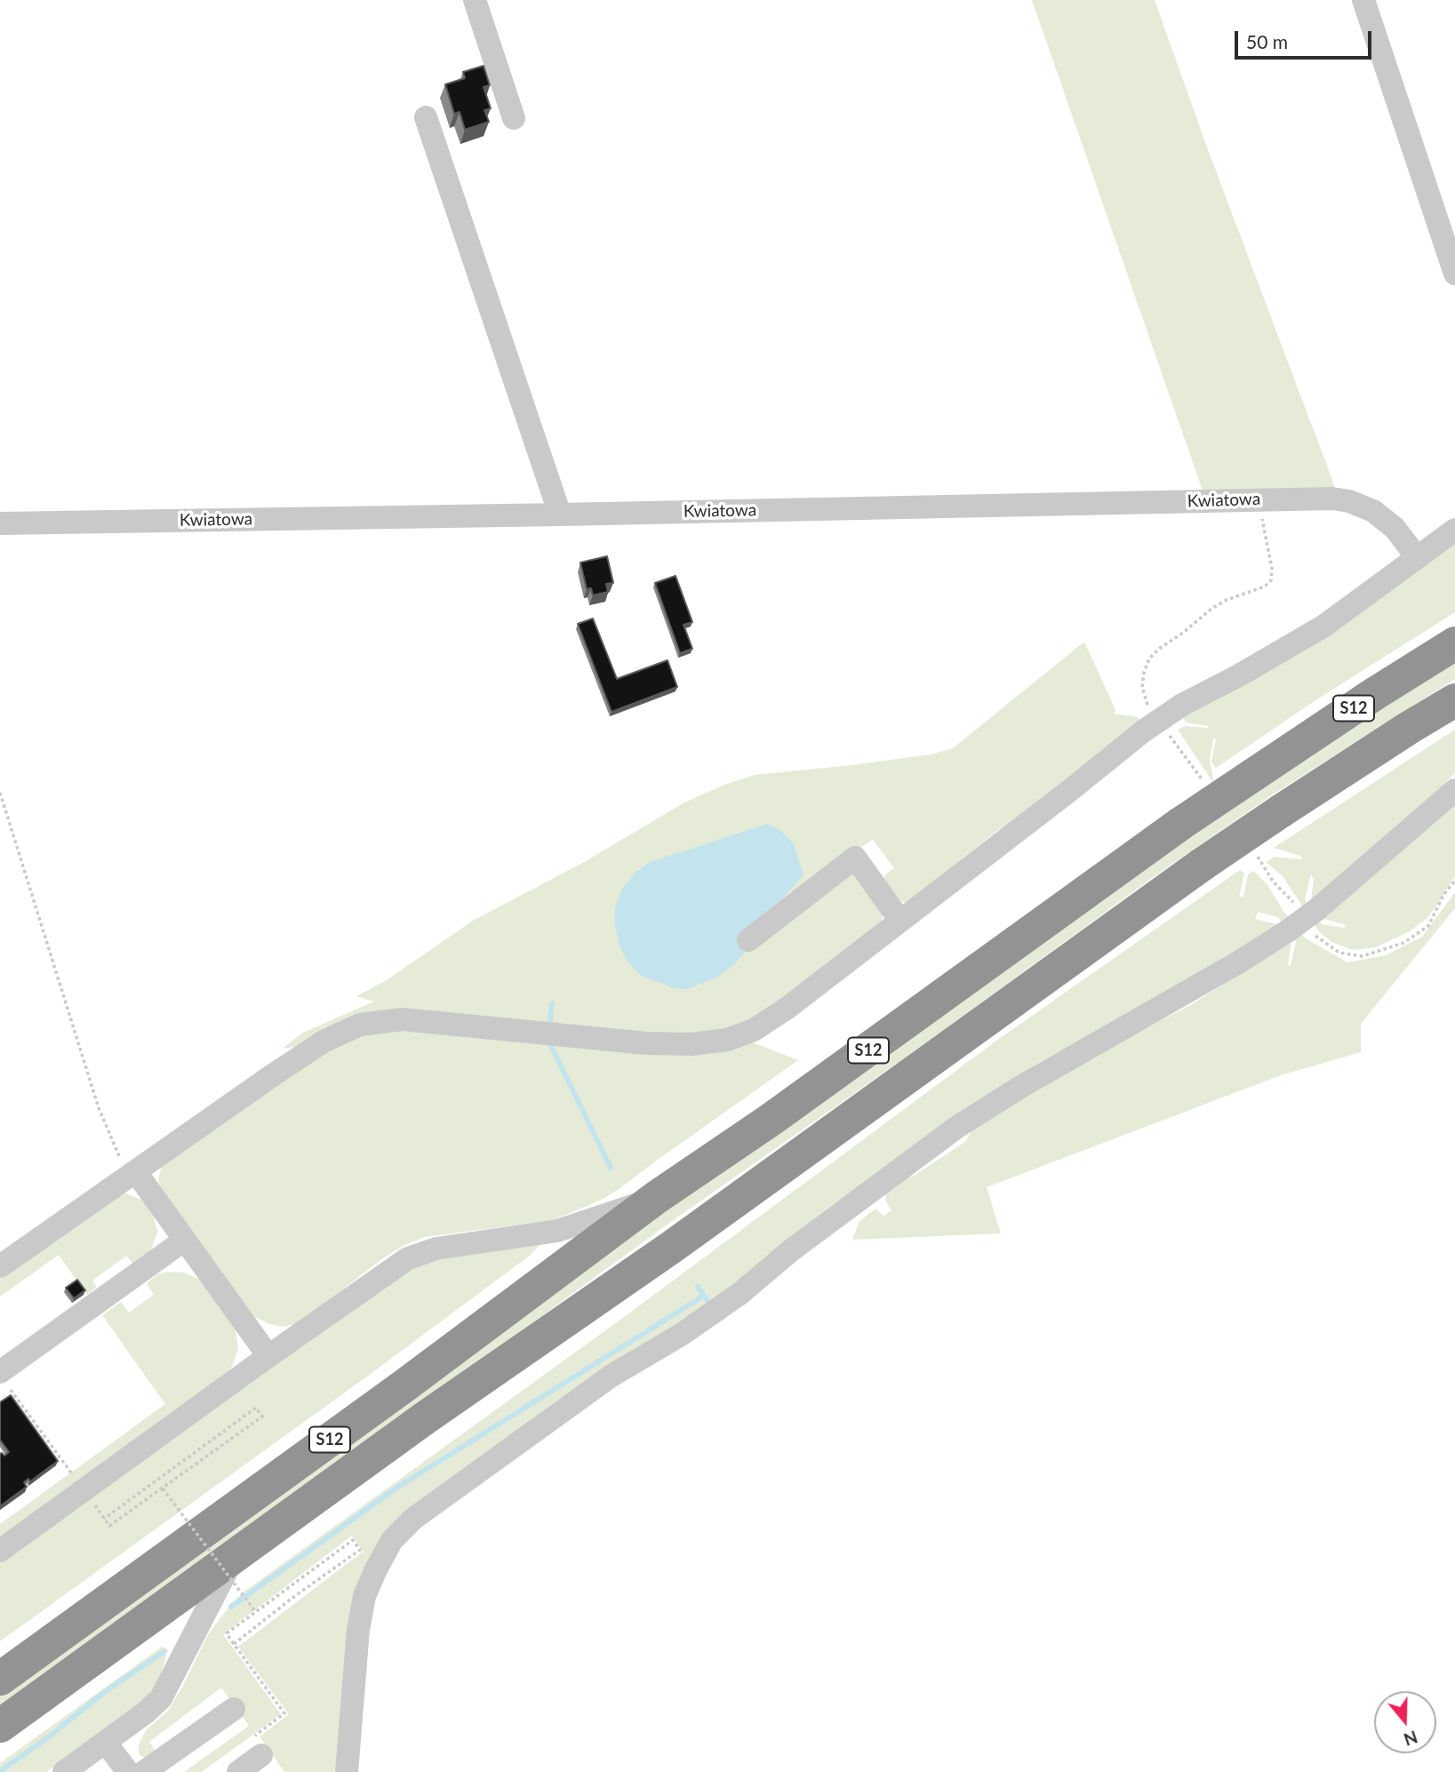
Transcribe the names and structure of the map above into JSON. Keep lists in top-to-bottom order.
{
  "streets": {
    "highway": ["S12"],
    "street": ["Kwiatowa"]
  },
  "scale_bar": "50 m",
  "north": "bottom"
}
